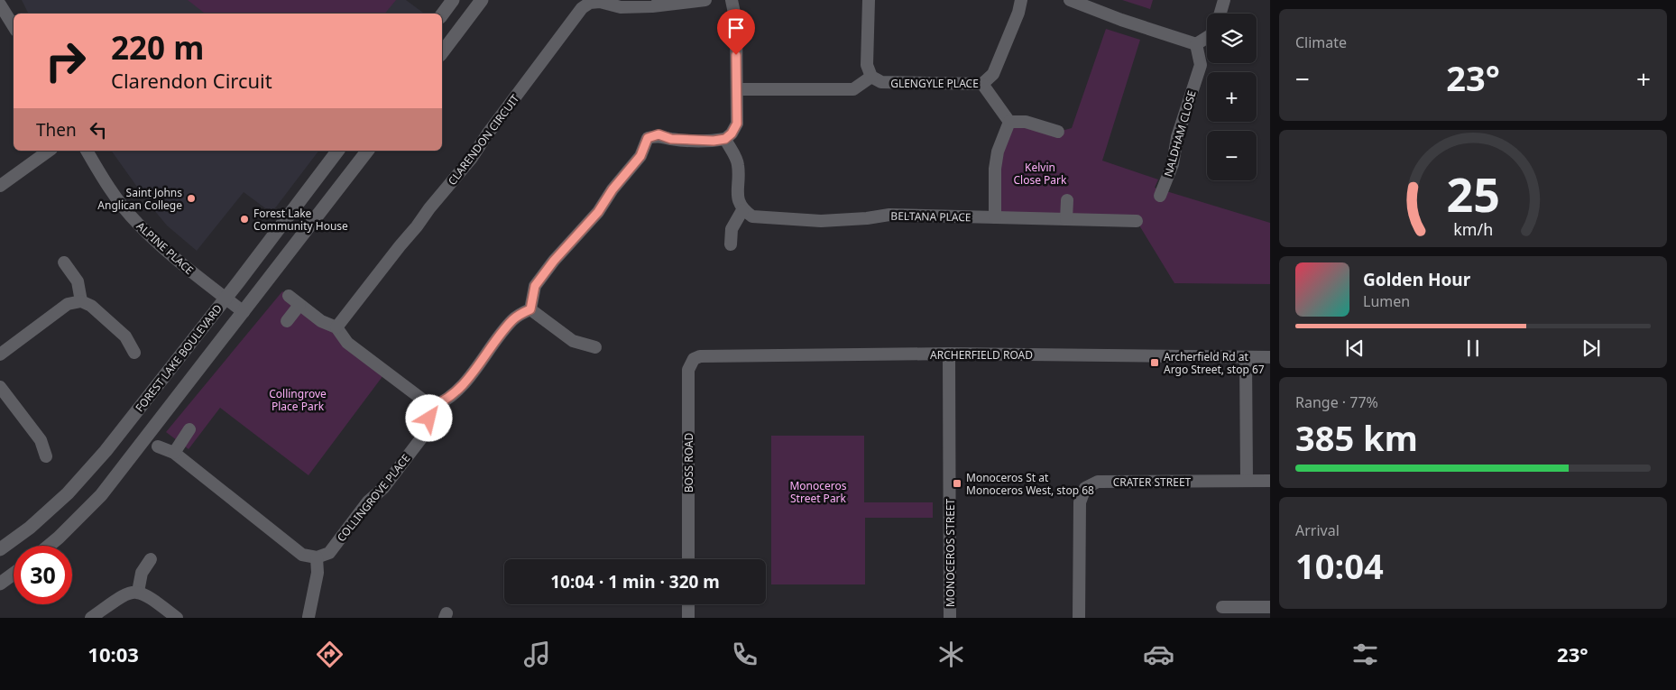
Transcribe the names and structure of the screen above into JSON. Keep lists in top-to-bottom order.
{
  "streets": {
    "main road": ["FOREST LAKE BOULEVARD"],
    "street": [
      "GLENGYLE PLACE",
      "NALDHAM CLOSE",
      "CLARENDON CIRCUIT",
      "BELTANA PLACE",
      "ALPINE PLACE",
      "ARCHERFIELD ROAD",
      "BOSS ROAD",
      "CRATER STREET",
      "COLLINGROVE PLACE",
      "MONOCEROS STREET"
    ]
  },
  "crossings": [
    ["ALPINE PLACE", "FOREST LAKE BOULEVARD"],
    ["ARCHERFIELD ROAD", "BOSS ROAD"],
    ["ARCHERFIELD ROAD", "MONOCEROS STREET"]
  ],
  "parks": ["Kelvin Close Park", "Collingrove Place Park", "Monoceros Street Park"],
  "places": {
    "other": ["Saint Johns Anglican College", "Forest Lake Community House"],
    "transit": ["Archerfield Rd at Argo Street, stop 67", "Monoceros St at Monoceros West, stop 68"]
  },
  "page": {
    "tile": [
      "Climate",
      ["Range · 77%", "385 km"],
      ["Arrival", "10:04"]
    ],
    "map_buttons": ["+", "−"],
    "turn": ["220 m", "Clarendon Circuit"],
    "heat": ["−", "23°", "+"],
    "then": "Then",
    "song": ["Golden Hour", "Lumen"],
    "limit": "30",
    "trip": "10:04 · 1 min · 320 m",
    "tabs": ["10:03", "23°"],
    "gauge": ["25", "km/h"]
  }
}
